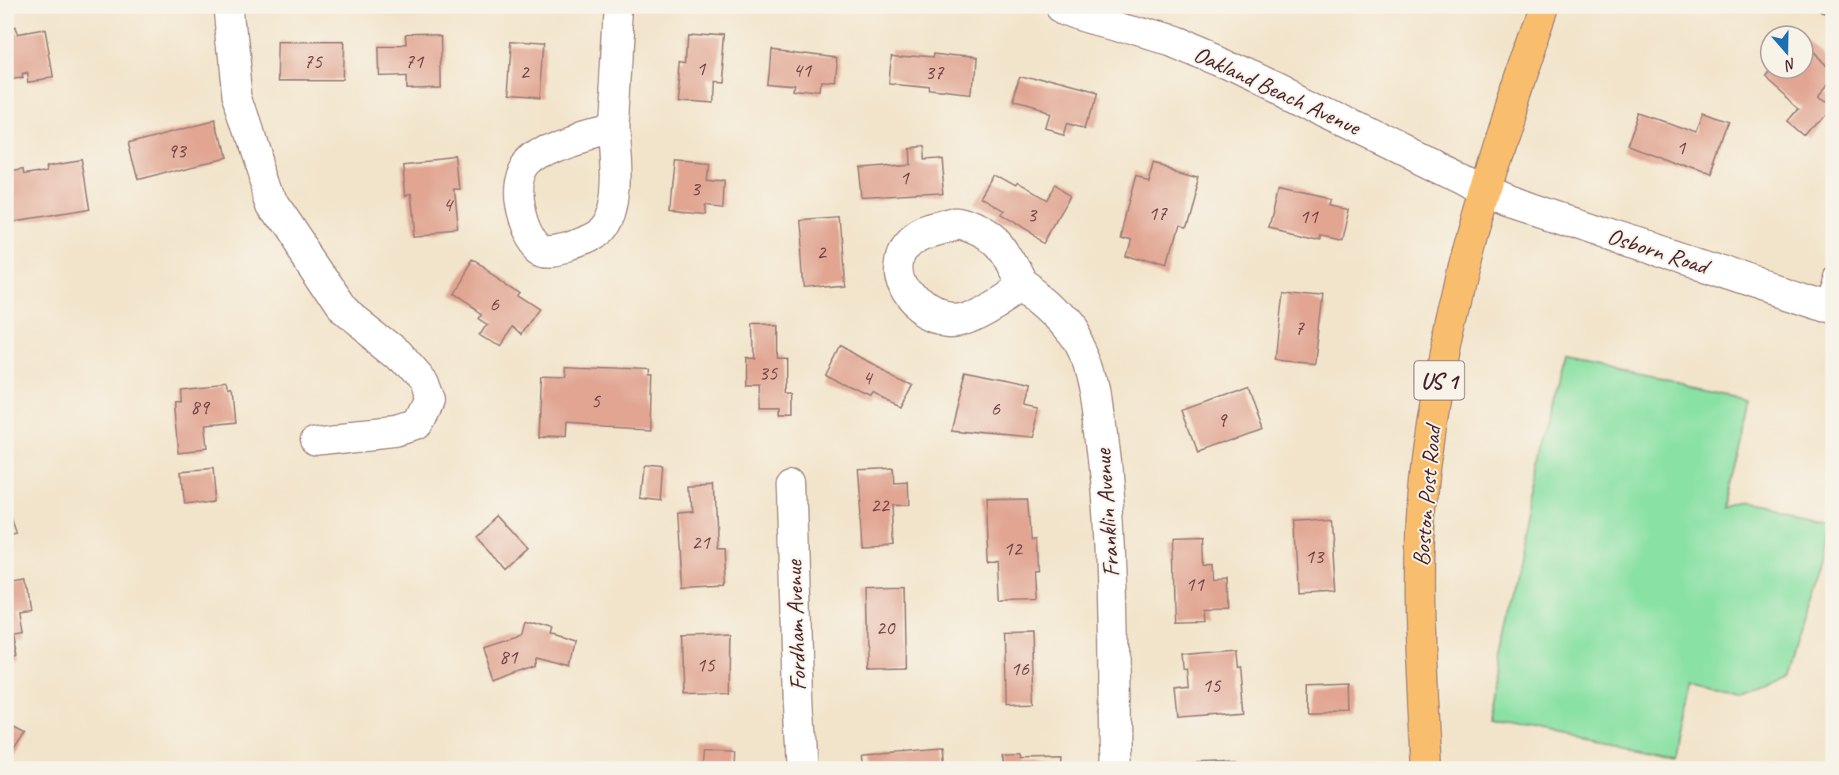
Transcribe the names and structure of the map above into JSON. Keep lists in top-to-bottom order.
{
  "streets": {
    "main road": ["US 1", "Boston Post Road"],
    "street": [
      "Oakland Beach Avenue",
      "Osborn Road",
      "Franklin Avenue",
      "Fordham Avenue"
    ]
  },
  "crossings": [
    ["Oakland Beach Avenue", "Osborn Road"],
    ["Oakland Beach Avenue", "Boston Post Road"],
    ["Osborn Road", "Boston Post Road"]
  ],
  "house_numbers": [
    "75",
    "71",
    "1",
    "41",
    "2",
    "37",
    "1",
    "93",
    "1",
    "3",
    "4",
    "17",
    "3",
    "11",
    "2",
    "6",
    "7",
    "35",
    "4",
    "5",
    "89",
    "6",
    "9",
    "22",
    "21",
    "12",
    "13",
    "11",
    "20",
    "81",
    "15",
    "16",
    "15"
  ],
  "north": "bottom"
}
